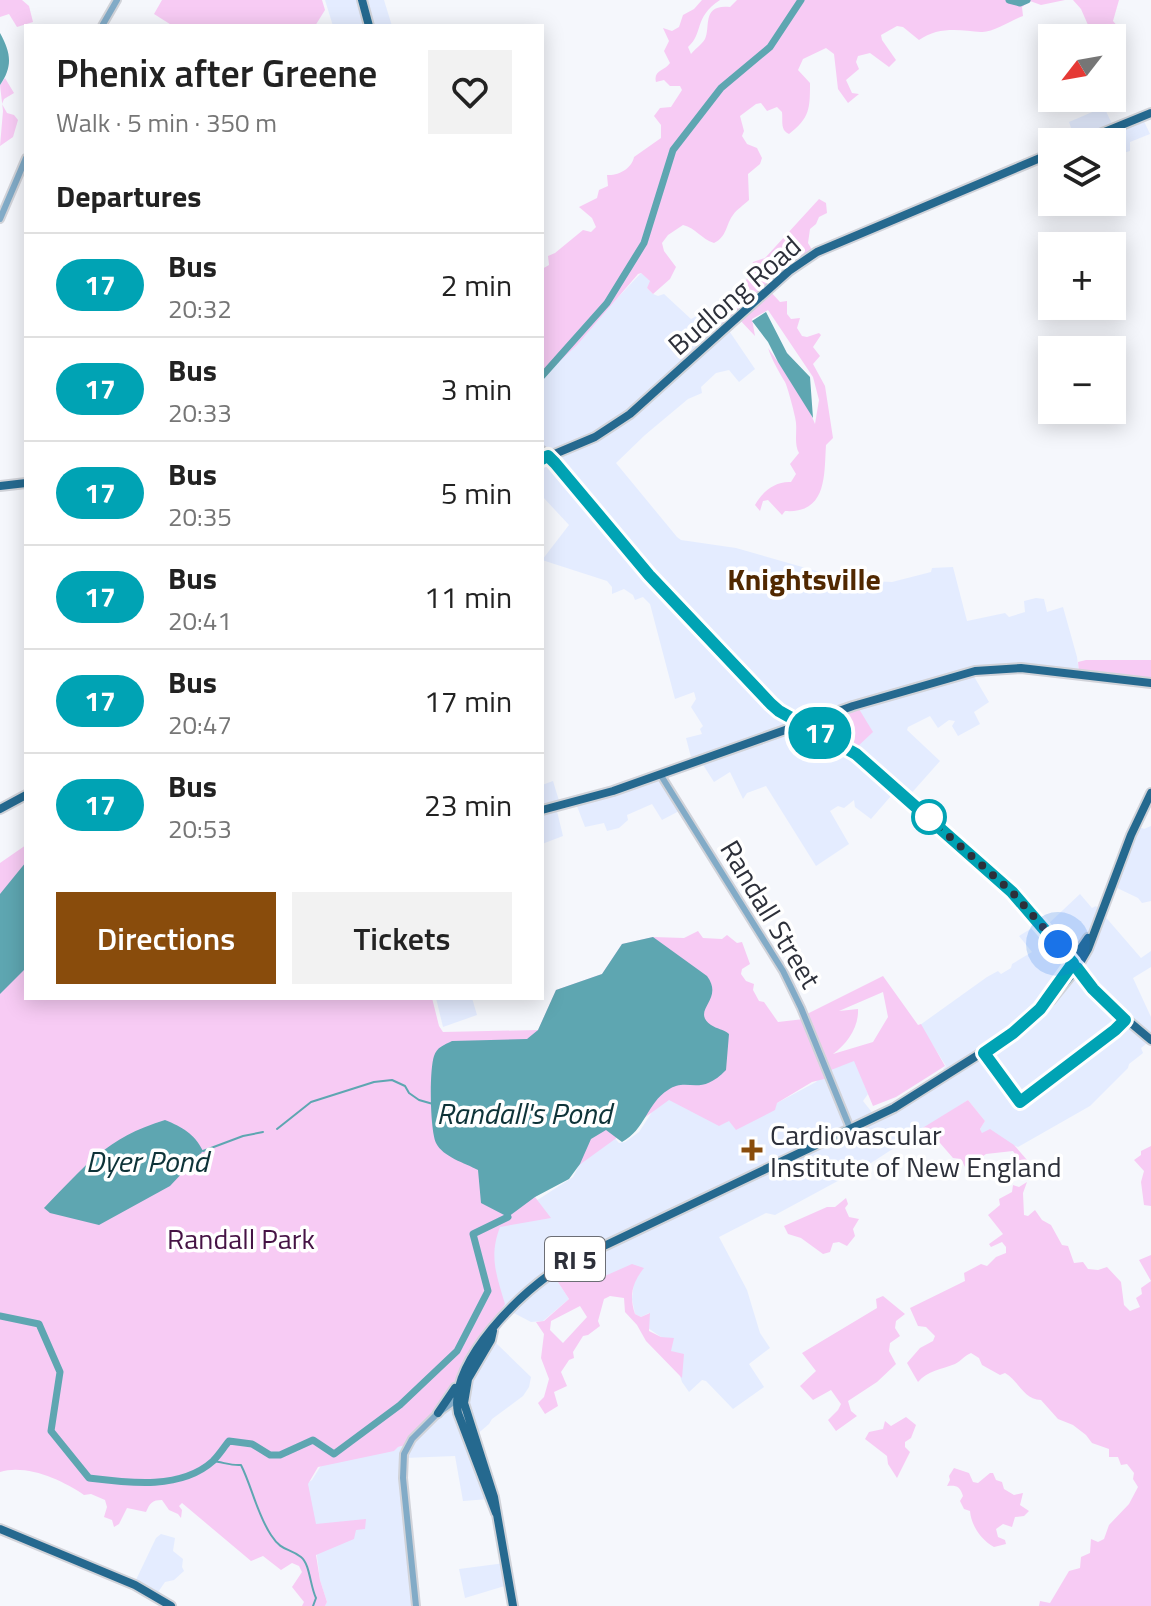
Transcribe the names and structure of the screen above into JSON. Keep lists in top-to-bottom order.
{
  "streets": {
    "main road": ["Budlong Road", "RI 5"],
    "street": ["Randall Street"]
  },
  "crossings": [
    ["Randall Street", "RI 5"]
  ],
  "districts": ["Knightsville"],
  "water": ["Randall's Pond", "Dyer Pond"],
  "parks": ["Randall Park"],
  "places": {
    "health": ["Cardiovascular Institute of New England"]
  },
  "lines": ["bus line 17"],
  "north": "bottom left",
  "page": {
    "on_map": "17",
    "map_buttons": ["+", "−"],
    "heading": [
      ["Phenix after Greene", "Walk · 5 min · 350 m"],
      "Departures"
    ],
    "list": [
      {
        "mark": "17",
        "name": "Bus",
        "note": "20:32",
        "value": "2 min"
      },
      {
        "mark": "17",
        "name": "Bus",
        "note": "20:33",
        "value": "3 min"
      },
      {
        "mark": "17",
        "name": "Bus",
        "note": "20:35",
        "value": "5 min"
      },
      {
        "mark": "17",
        "name": "Bus",
        "note": "20:41",
        "value": "11 min"
      },
      {
        "mark": "17",
        "name": "Bus",
        "note": "20:47",
        "value": "17 min"
      },
      {
        "mark": "17",
        "name": "Bus",
        "note": "20:53",
        "value": "23 min"
      }
    ],
    "buttons": ["Directions", "Tickets"]
  }
}
